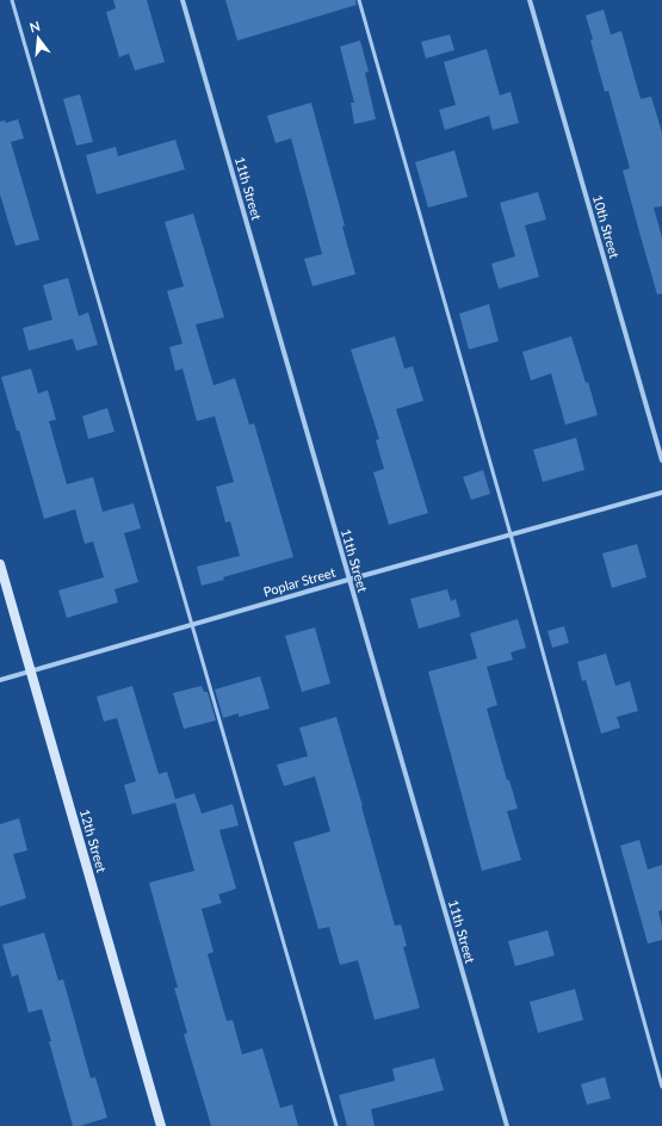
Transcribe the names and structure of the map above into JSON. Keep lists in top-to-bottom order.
{
  "streets": {
    "street": [
      "11th Street",
      "10th Street",
      "Poplar Street",
      "12th Street"
    ]
  },
  "crossings": [
    ["11th Street", "Poplar Street"],
    ["Poplar Street", "12th Street"]
  ],
  "north": "top"
}
